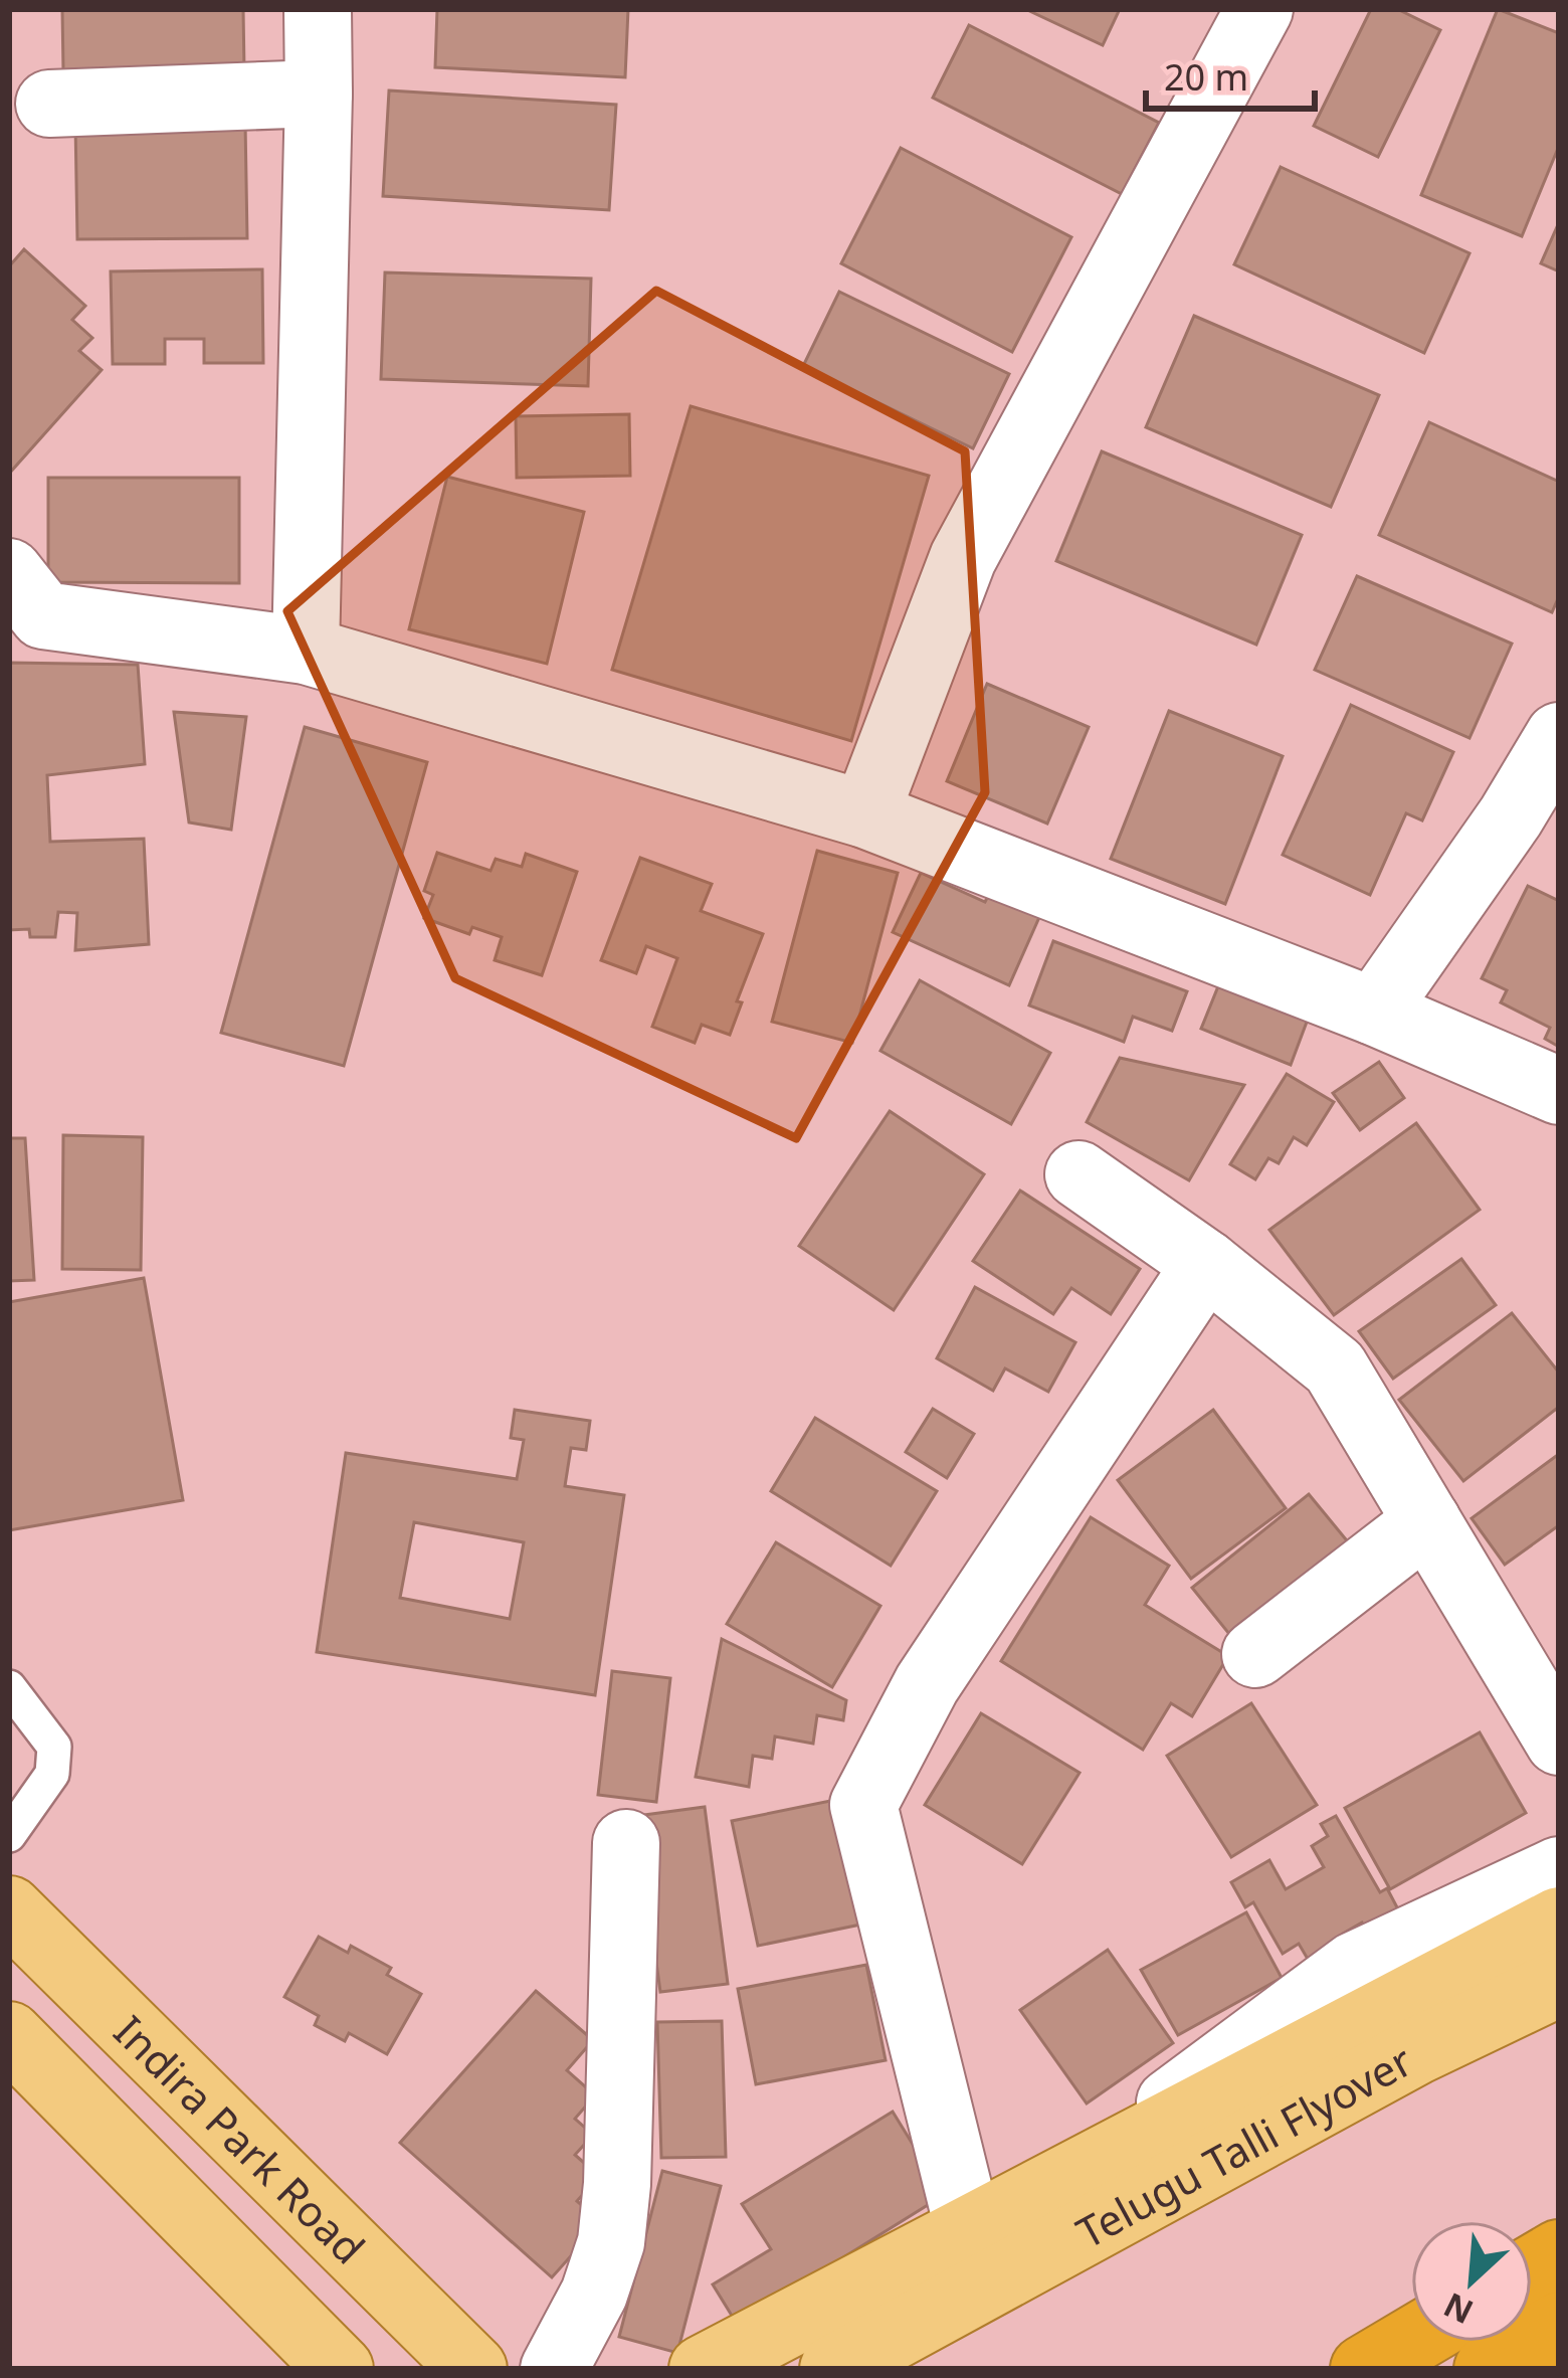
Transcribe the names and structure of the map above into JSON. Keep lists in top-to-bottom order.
{
  "streets": {
    "main road": ["Indira Park Road", "Telugu Talli Flyover"]
  },
  "scale_bar": "20 m",
  "north": "bottom left"
}
